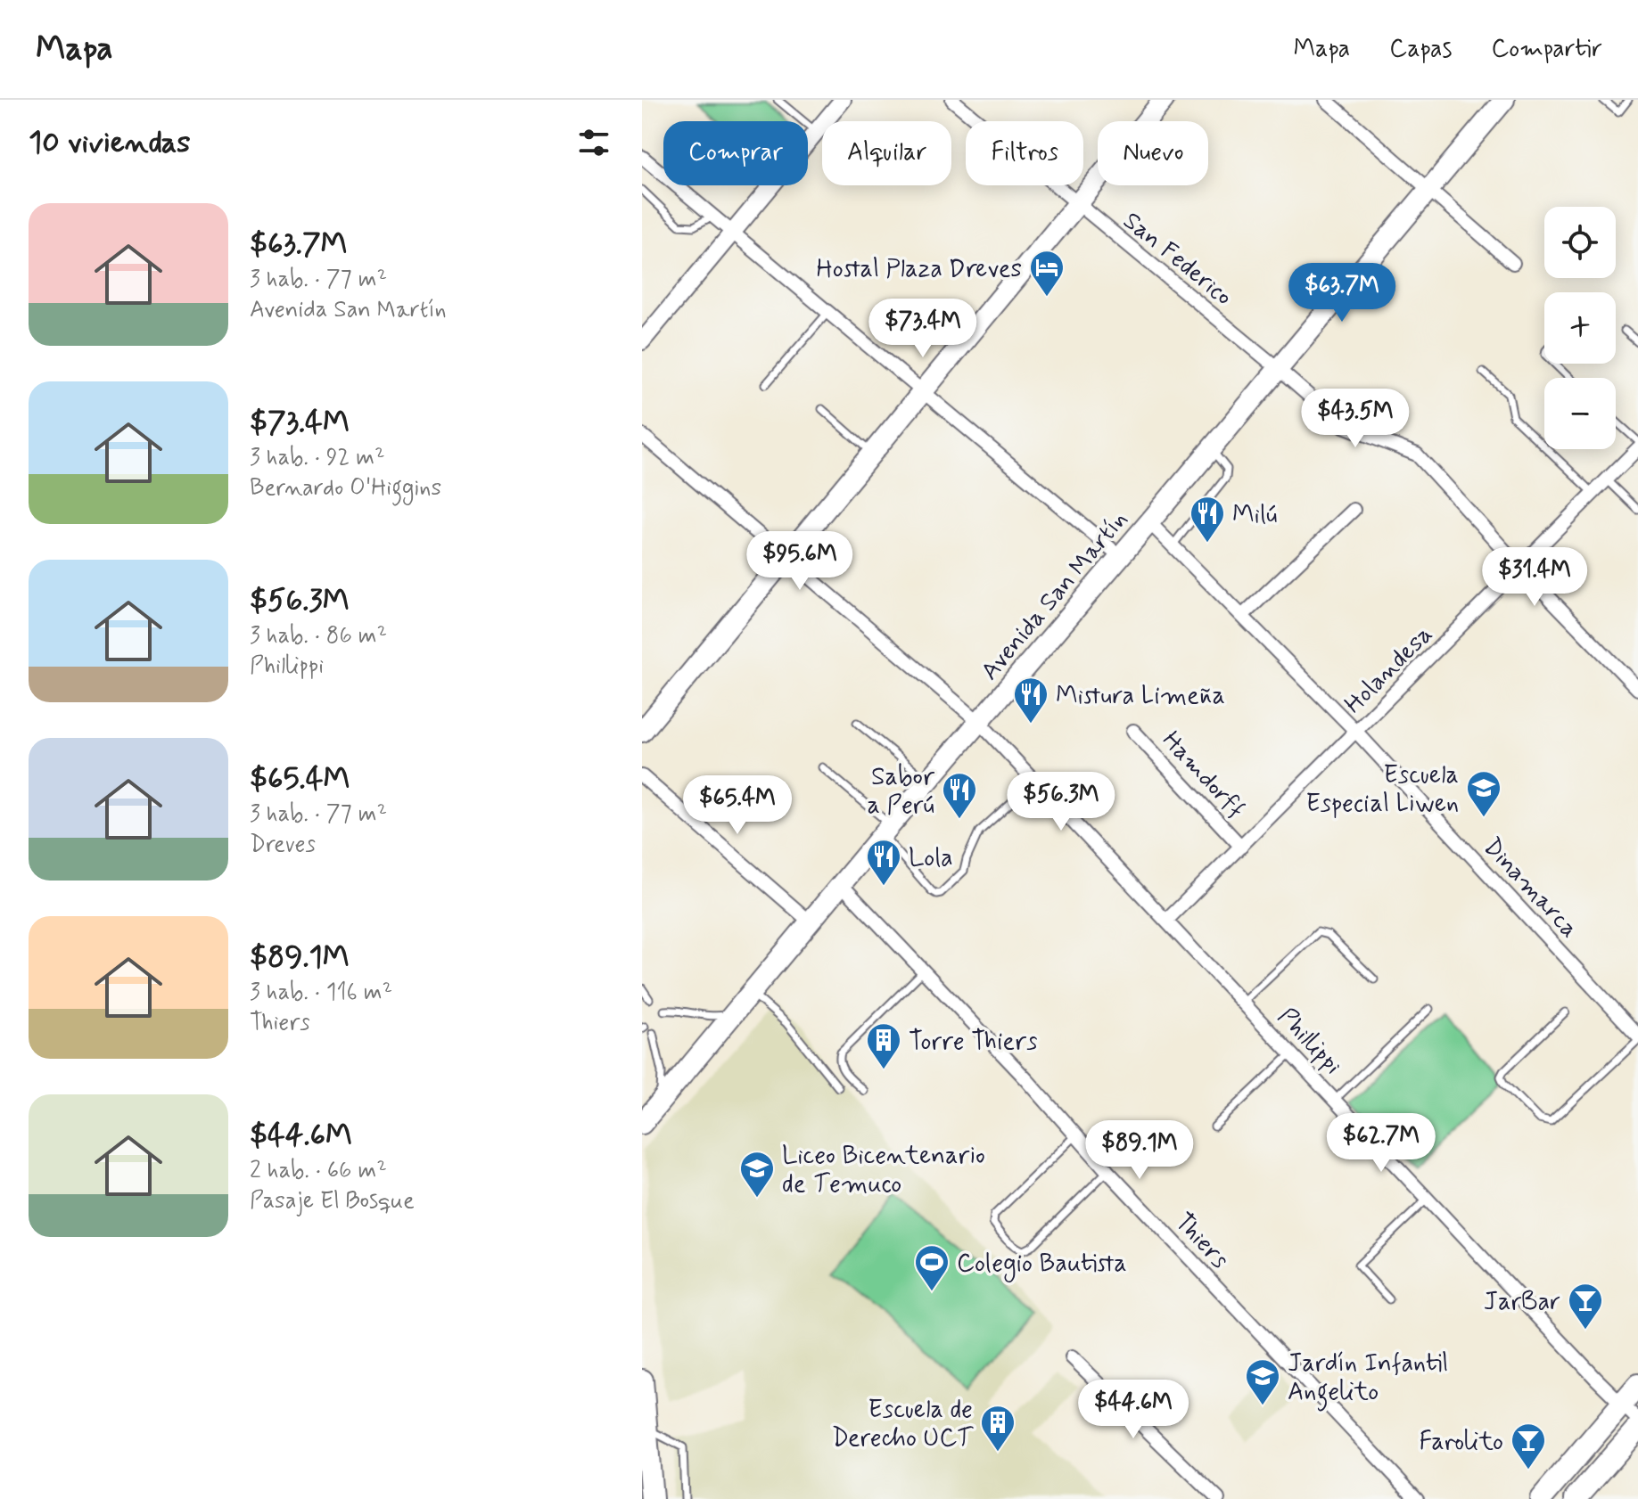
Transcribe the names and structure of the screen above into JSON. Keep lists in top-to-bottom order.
{
  "streets": {
    "main road": ["Avenida San Martín"],
    "street": [
      "San Federico",
      "Holandesa",
      "Hamdorff",
      "Dinamarca",
      "Phillippi",
      "Thiers"
    ]
  },
  "crossings": [
    ["San Federico", "Avenida San Martín"],
    ["San Federico", "Holandesa"],
    ["Avenida San Martín", "Dinamarca"],
    ["Avenida San Martín", "Phillippi"],
    ["Avenida San Martín", "Thiers"],
    ["Holandesa", "Hamdorff"],
    ["Holandesa", "Dinamarca"],
    ["Holandesa", "Phillippi"]
  ],
  "places": {
    "hotel": ["Hostal Plaza Dreves"],
    "restaurant": [
      "Milú",
      "Mistura Limeña",
      "Sabor a Perú",
      "Lola"
    ],
    "school or university": ["Escuela Especial Liwen", "Liceo Bicentenario de Temuco", "Jardín Infantil Angelito"],
    "building": ["Torre Thiers", "Escuela de Derecho UCT"],
    "sports": ["Colegio Bautista"],
    "bar": ["JarBar", "Farolito"]
  },
  "page": {
    "header": "Mapa",
    "nav": ["Mapa", "Capas", "Compartir"],
    "heading": "10 viviendas",
    "chip": [
      "Comprar",
      "Alquilar",
      "Filtros",
      "Nuevo"
    ],
    "list": [
      {
        "name": "$63.7M",
        "note": "3 hab. · 77 m² · Avenida San Martín"
      },
      {
        "name": "$73.4M",
        "note": "3 hab. · 92 m² · Bernardo O'Higgins"
      },
      {
        "name": "$56.3M",
        "note": "3 hab. · 86 m² · Phillippi"
      },
      {
        "name": "$65.4M",
        "note": "3 hab. · 77 m² · Dreves"
      },
      {
        "name": "$89.1M",
        "note": "3 hab. · 116 m² · Thiers"
      },
      {
        "name": "$44.6M",
        "note": "2 hab. · 66 m² · Pasaje El Bosque"
      }
    ],
    "map_buttons": ["+", "−"],
    "price": [
      "$63.7M",
      "$73.4M",
      "$43.5M",
      "$95.6M",
      "$31.4M",
      "$56.3M",
      "$65.4M",
      "$62.7M",
      "$89.1M",
      "$44.6M"
    ]
  }
}
